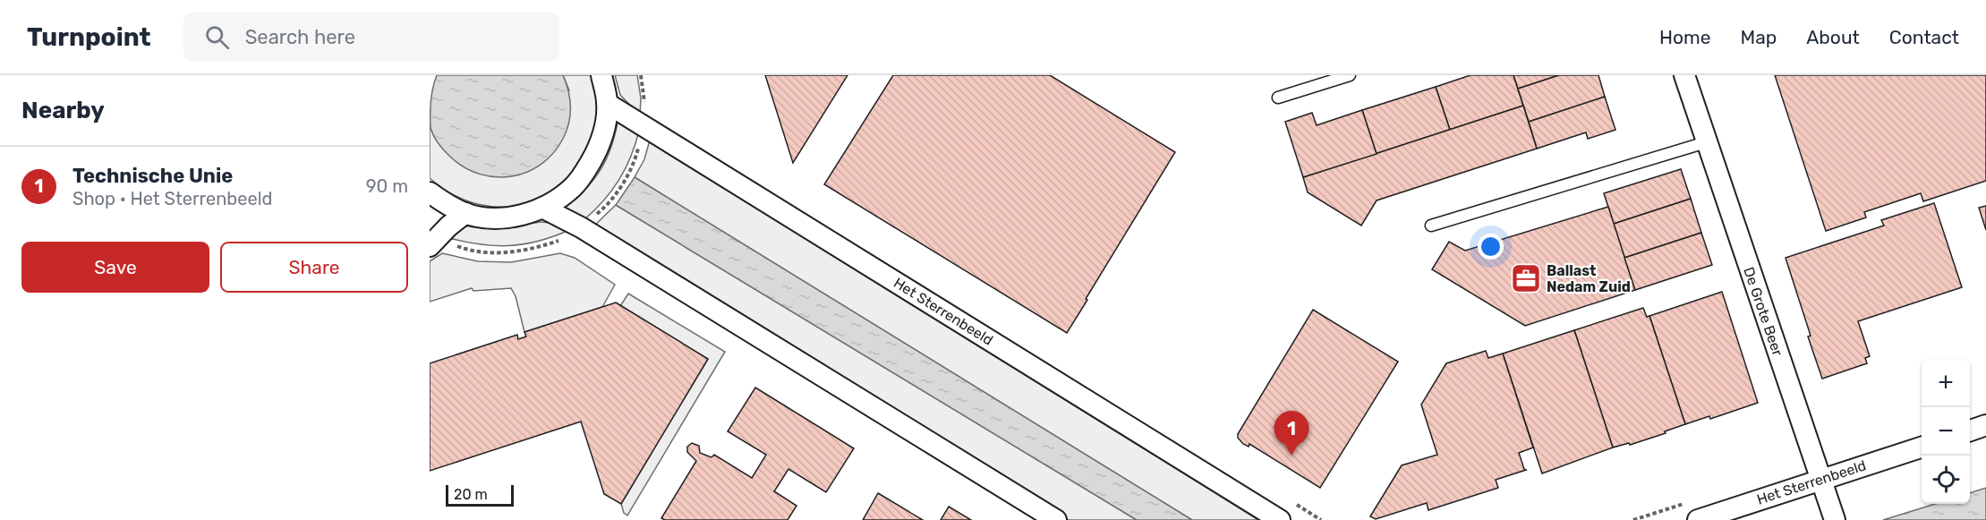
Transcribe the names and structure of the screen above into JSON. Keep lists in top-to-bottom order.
{
  "streets": {
    "street": ["Het Sterrenbeeld", "De Grote Beer"]
  },
  "crossings": [
    ["Het Sterrenbeeld", "De Grote Beer"]
  ],
  "places": {
    "office": ["Ballast Nedam Zuid"]
  },
  "scale_bar": "20 m",
  "page": {
    "header": "Turnpoint",
    "search": "Search here",
    "nav": [
      "Home",
      "Map",
      "About",
      "Contact"
    ],
    "heading": "Nearby",
    "list": [
      {
        "mark": "1",
        "name": "Technische Unie",
        "note": "Shop · Het Sterrenbeeld",
        "value": "90 m"
      }
    ],
    "buttons": ["Save", "Share"],
    "map_buttons": ["+", "−"],
    "pins": "1",
    "scale": "20 m"
  }
}
